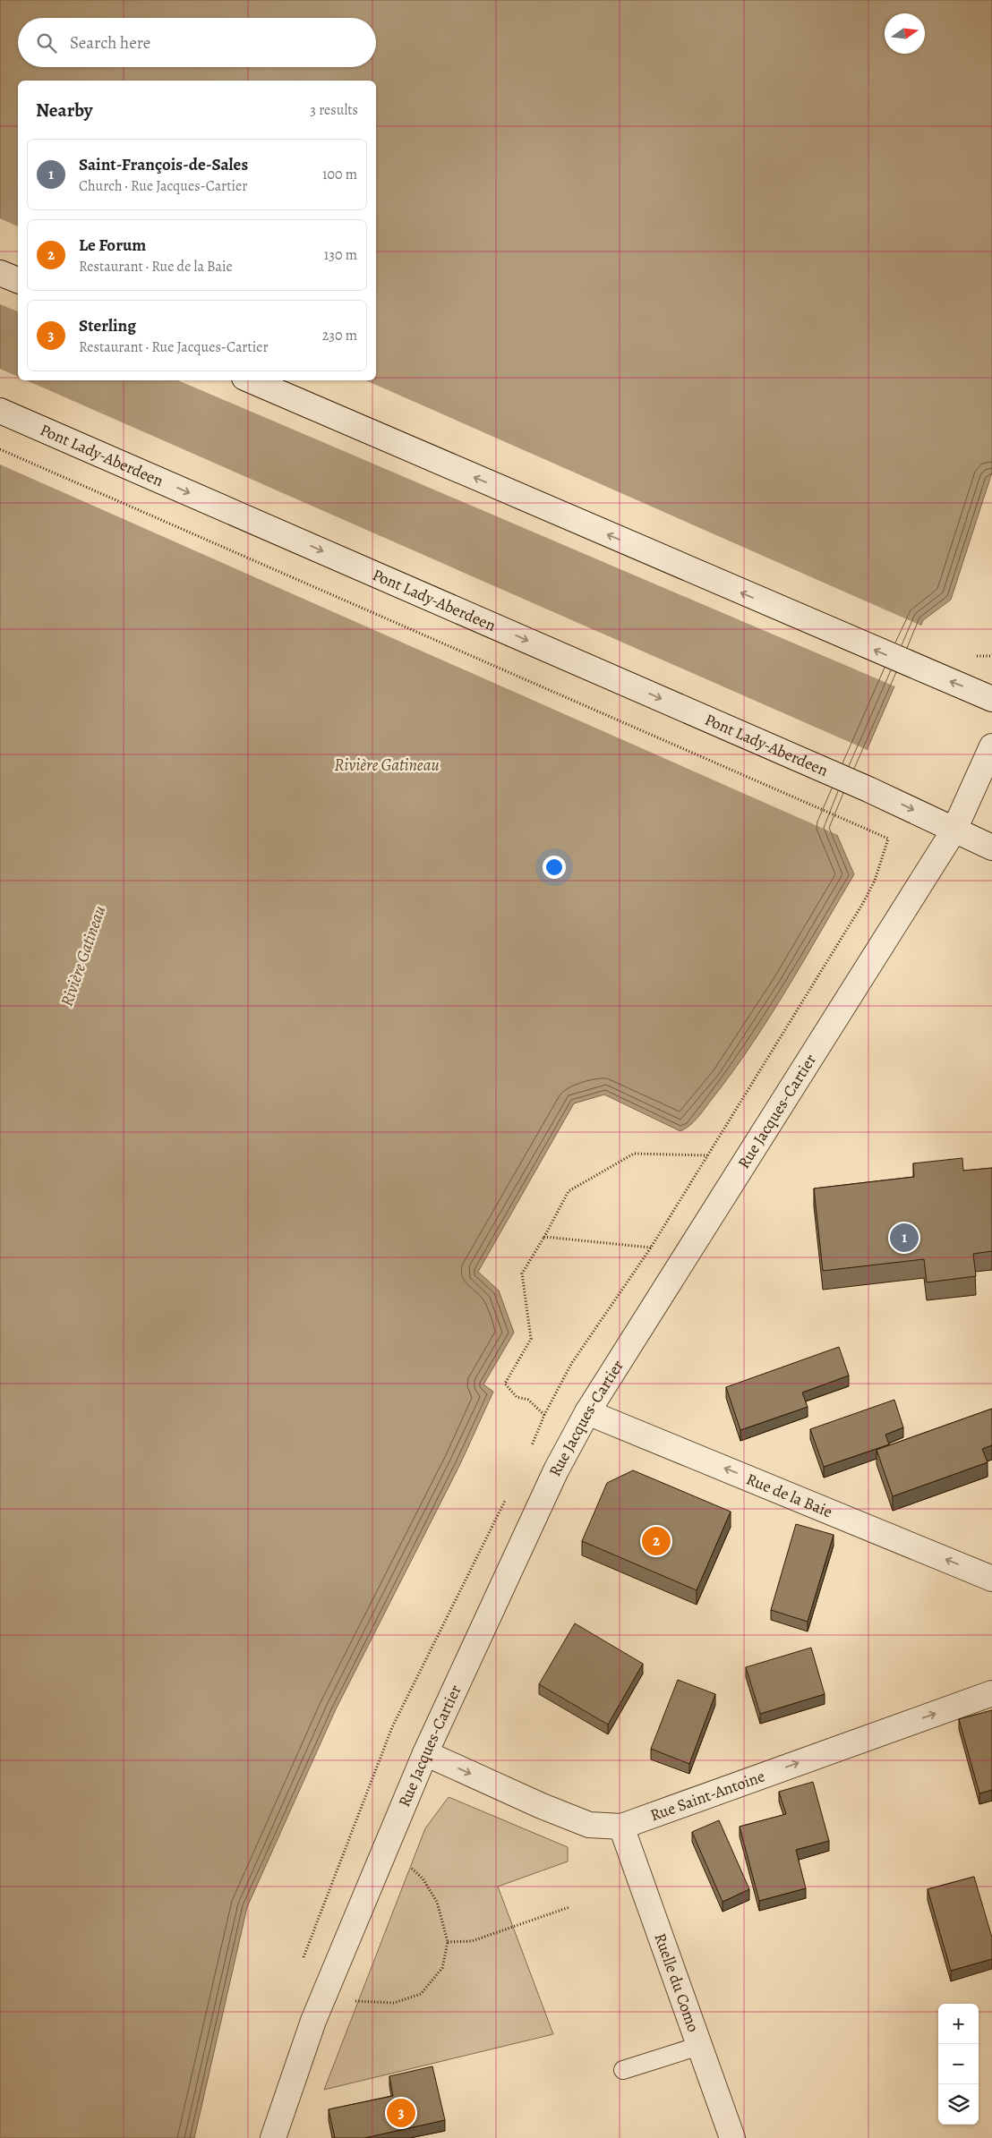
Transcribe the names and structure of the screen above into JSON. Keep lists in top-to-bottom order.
{
  "streets": {
    "street": [
      "Pont Lady-Aberdeen",
      "Rue Jacques-Cartier",
      "Rue de la Baie",
      "Rue Saint-Antoine",
      "Ruelle du Como"
    ]
  },
  "crossings": [
    ["Pont Lady-Aberdeen", "Rue Jacques-Cartier"],
    ["Rue Jacques-Cartier", "Rue de la Baie"],
    ["Rue Jacques-Cartier", "Rue Saint-Antoine"],
    ["Rue Saint-Antoine", "Ruelle du Como"]
  ],
  "one_way": ["Rue de la Baie", "Rue Saint-Antoine"],
  "water": ["Rivière Gatineau"],
  "north": "right",
  "page": {
    "search": "Search here",
    "heading": ["Nearby", "3 results"],
    "list": [
      {
        "mark": "1",
        "name": "Saint-François-de-Sales",
        "note": "Church · Rue Jacques-Cartier",
        "value": "100 m"
      },
      {
        "mark": "2",
        "name": "Le Forum",
        "note": "Restaurant · Rue de la Baie",
        "value": "130 m"
      },
      {
        "mark": "3",
        "name": "Sterling",
        "note": "Restaurant · Rue Jacques-Cartier",
        "value": "230 m"
      }
    ],
    "pins": ["1", "2", "3"],
    "map_buttons": ["+", "−"]
  }
}
